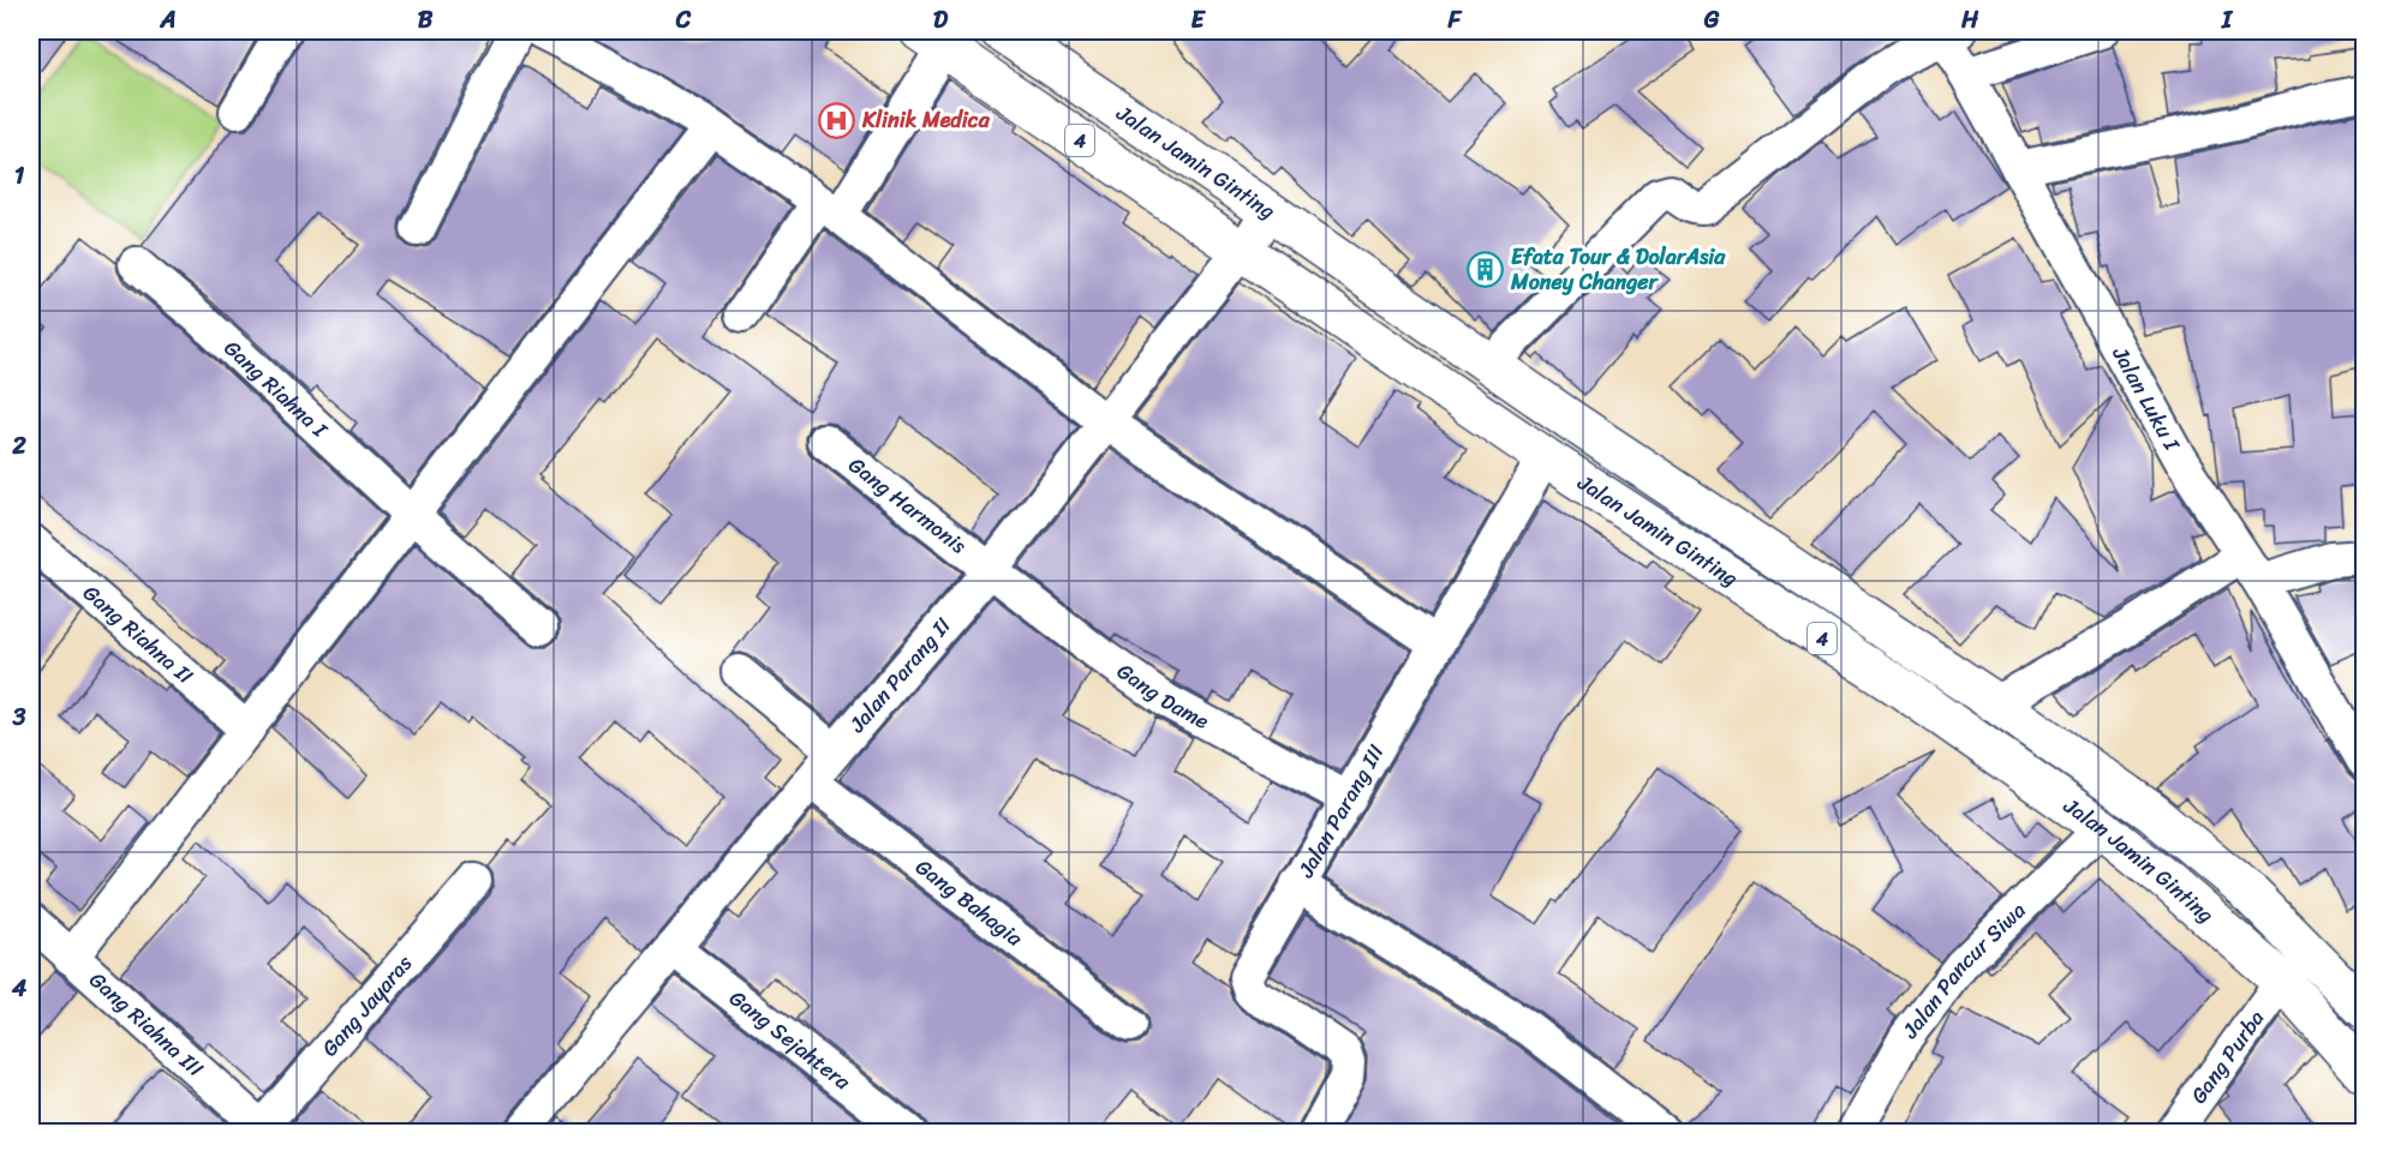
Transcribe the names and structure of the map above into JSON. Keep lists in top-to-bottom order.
{
  "streets": {
    "highway": ["4", "Jalan Jamin Ginting"],
    "street": [
      "Gang Riahna I",
      "Jalan Luku I",
      "Gang Harmonis",
      "Gang Riahna II",
      "Jalan Parang II",
      "Gang Dame",
      "Jalan Parang III",
      "Gang Bahagia",
      "Jalan Pancur Siwa",
      "Gang Jayaras",
      "Gang Riahna III",
      "Gang Sejahtera",
      "Gang Purba"
    ]
  },
  "crossings": [
    ["Jalan Jamin Ginting", "Jalan Parang II"],
    ["Jalan Jamin Ginting", "Jalan Parang III"],
    ["Jalan Jamin Ginting", "Jalan Pancur Siwa"],
    ["Jalan Jamin Ginting", "Gang Purba"],
    ["Gang Harmonis", "Jalan Parang II"],
    ["Gang Harmonis", "Gang Dame"],
    ["Jalan Parang II", "Gang Dame"],
    ["Jalan Parang II", "Gang Bahagia"],
    ["Jalan Parang II", "Gang Sejahtera"],
    ["Gang Dame", "Jalan Parang III"],
    ["Gang Jayaras", "Gang Riahna III"]
  ],
  "places": {
    "hospital": ["Klinik Medica"],
    "building": ["Efata Tour & DolarAsia Money Changer"]
  },
  "grid": {
    "columns": [
      "A",
      "B",
      "C",
      "D",
      "E",
      "F",
      "G",
      "H",
      "I"
    ],
    "rows": [
      "1",
      "2",
      "3",
      "4"
    ]
  }
}
